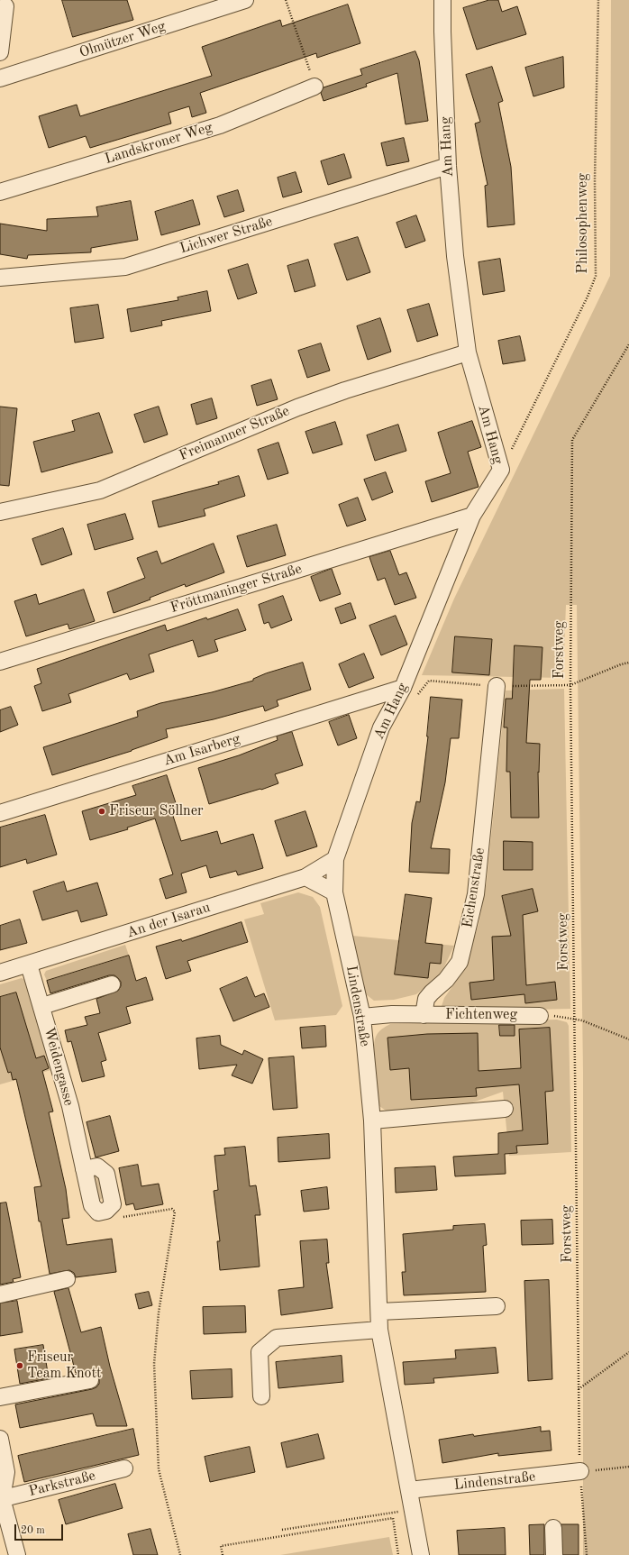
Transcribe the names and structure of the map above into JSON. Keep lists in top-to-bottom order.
{
  "streets": {
    "street": [
      "Olmützer Weg",
      "Landskroner Weg",
      "Am Hang",
      "Lichwer Straße",
      "Freimanner Straße",
      "Fröttmaninger Straße",
      "Am Isarberg",
      "Eichenstraße",
      "An der Isarau",
      "Lindenstraße",
      "Fichtenweg",
      "Weidengasse",
      "Parkstraße"
    ],
    "path": ["Philosophenweg", "Forstweg"]
  },
  "crossings": [
    ["Am Hang", "Philosophenweg"],
    ["Am Hang", "Lichwer Straße"],
    ["Am Hang", "Freimanner Straße"],
    ["Am Hang", "Fröttmaninger Straße"],
    ["Am Hang", "Am Isarberg"],
    ["Am Hang", "Lindenstraße"],
    ["Forstweg", "Lindenstraße"],
    ["Eichenstraße", "Fichtenweg"],
    ["An der Isarau", "Weidengasse"]
  ],
  "places": ["Friseur Söllner", "Friseur Team Knott"],
  "scale_bar": "20 m"
}
